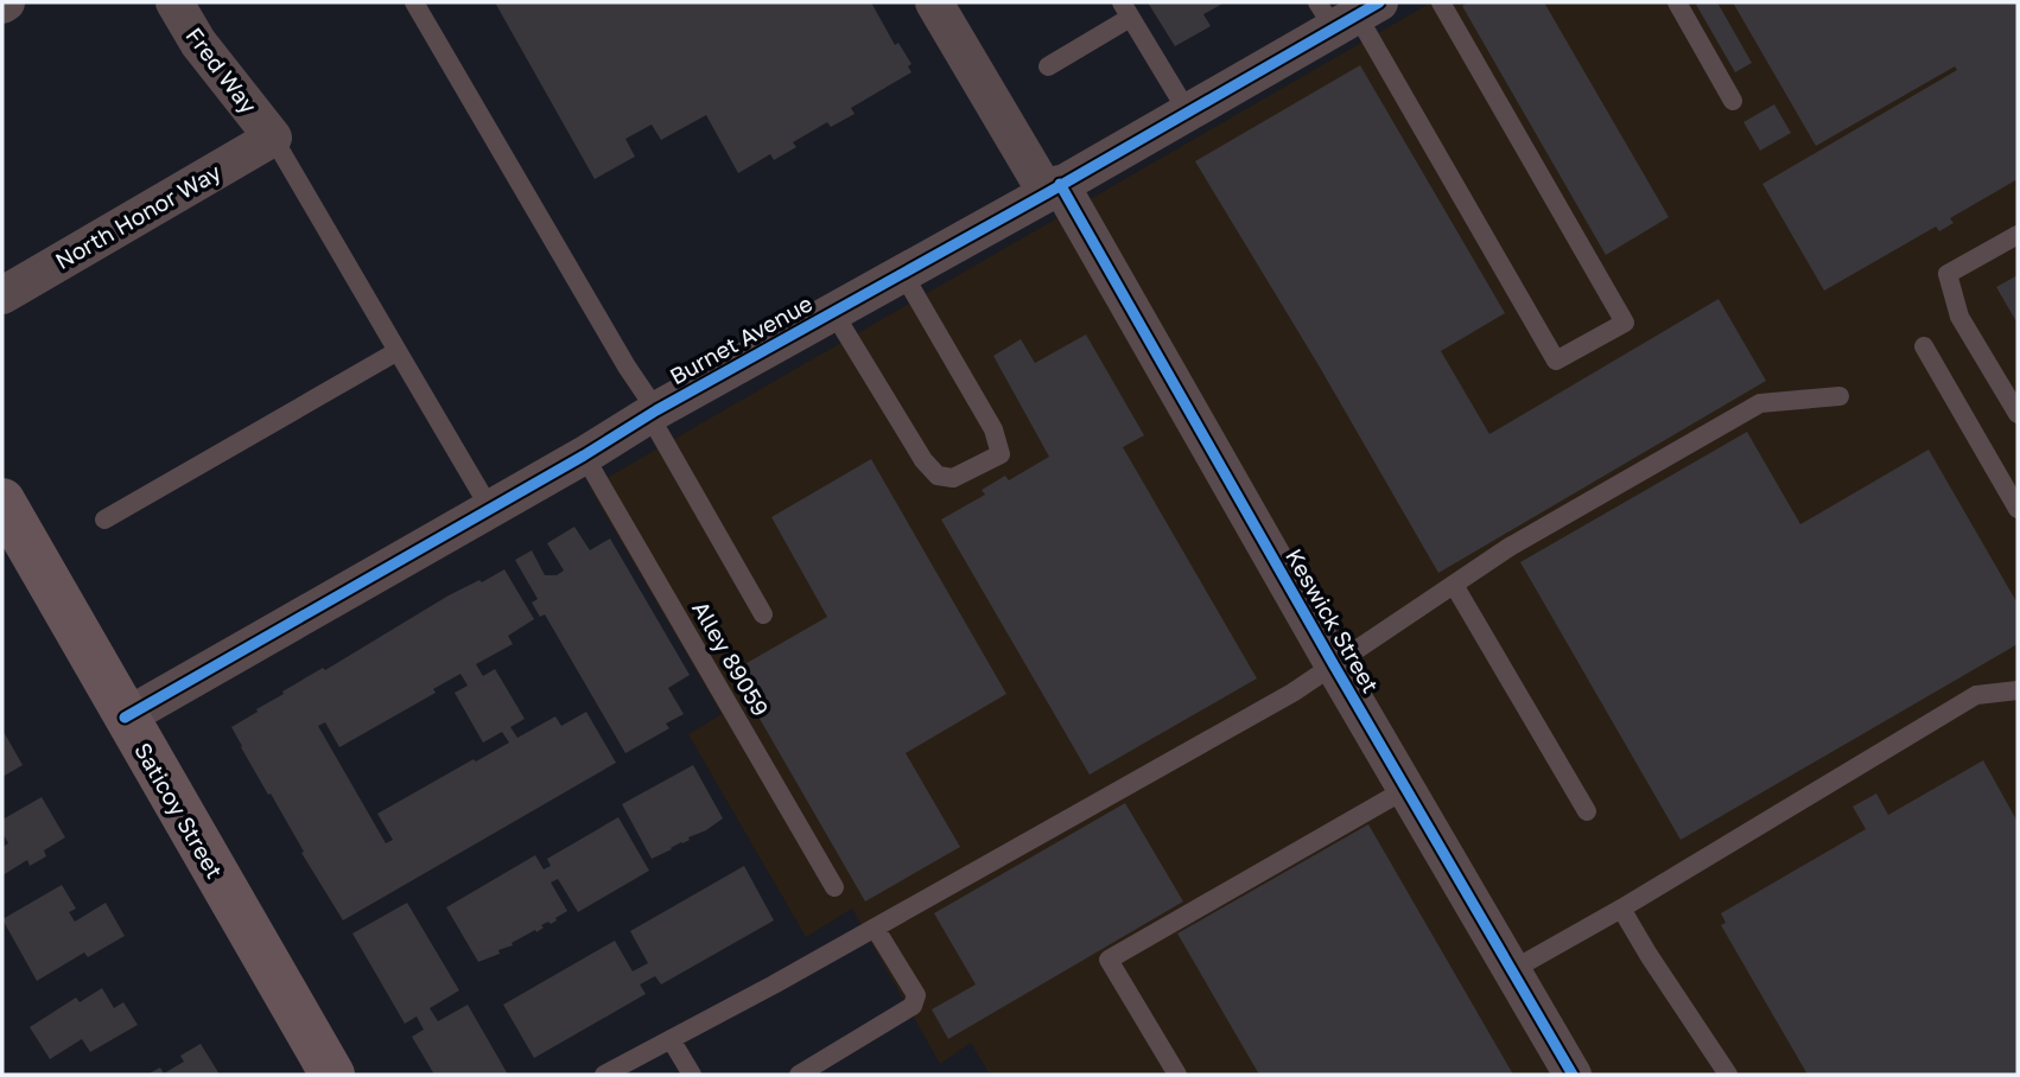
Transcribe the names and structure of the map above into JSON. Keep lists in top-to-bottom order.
{
  "streets": {
    "main road": ["Saticoy Street"],
    "street": [
      "Fred Way",
      "North Honor Way",
      "Burnet Avenue",
      "Keswick Street"
    ],
    "lane": ["Alley 89059"]
  },
  "crossings": [
    ["Fred Way", "North Honor Way"],
    ["Burnet Avenue", "Keswick Street"],
    ["Burnet Avenue", "Alley 89059"],
    ["Burnet Avenue", "Saticoy Street"]
  ]
}
